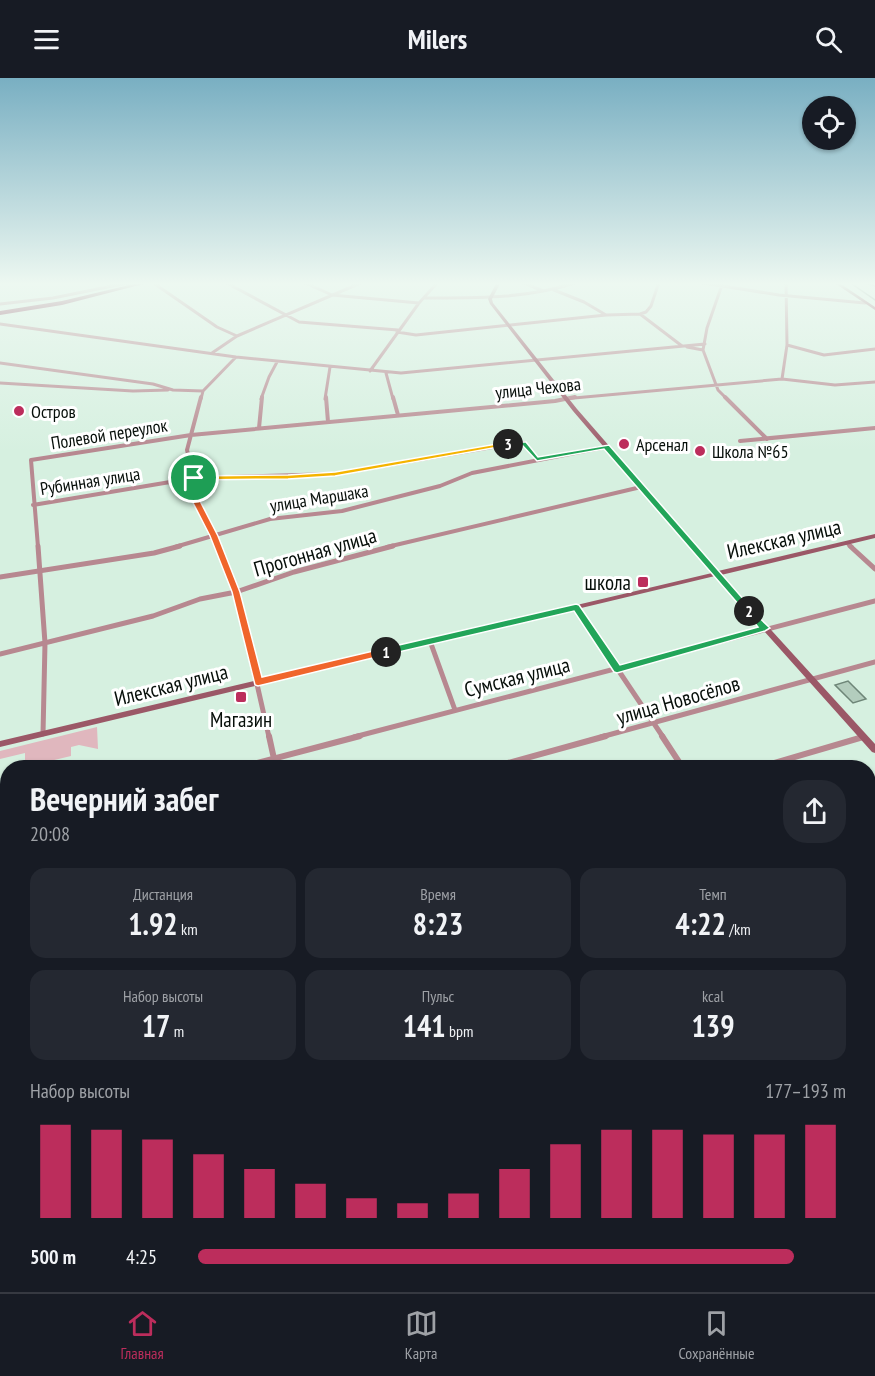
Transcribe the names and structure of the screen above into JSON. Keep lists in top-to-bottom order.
{
  "streets": {
    "street": [
      "улица Чехова",
      "Полевой переулок",
      "Рубинная улица",
      "улица Маршака",
      "Илекская улица",
      "Прогонная улица",
      "Сумская улица",
      "улица Новосёлов"
    ]
  },
  "crossings": [
    ["улица Чехова", "Полевой переулок"],
    ["Рубинная улица", "улица Маршака"]
  ],
  "places": {
    "other": ["Остров", "Арсенал", "Школа №65"],
    "transit": ["школа", "Магазин"]
  },
  "page": {
    "header": "Milers",
    "pins": ["3", "2", "1"],
    "heading": ["Вечерний забег", "20:08"],
    "stats": [
      ["Дистанция", "1.92 km"],
      ["Время", "8:23"],
      ["Темп", "4:22 /km"],
      ["Набор высоты", "17 m"],
      ["Пульс", "141 bpm"],
      ["kcal", "139"]
    ],
    "chart": ["Набор высоты", "177–193 m"],
    "list": [
      {
        "name": "500 m",
        "note": "4:25"
      }
    ],
    "tabs": ["Главная", "Карта", "Сохранённые"]
  }
}
